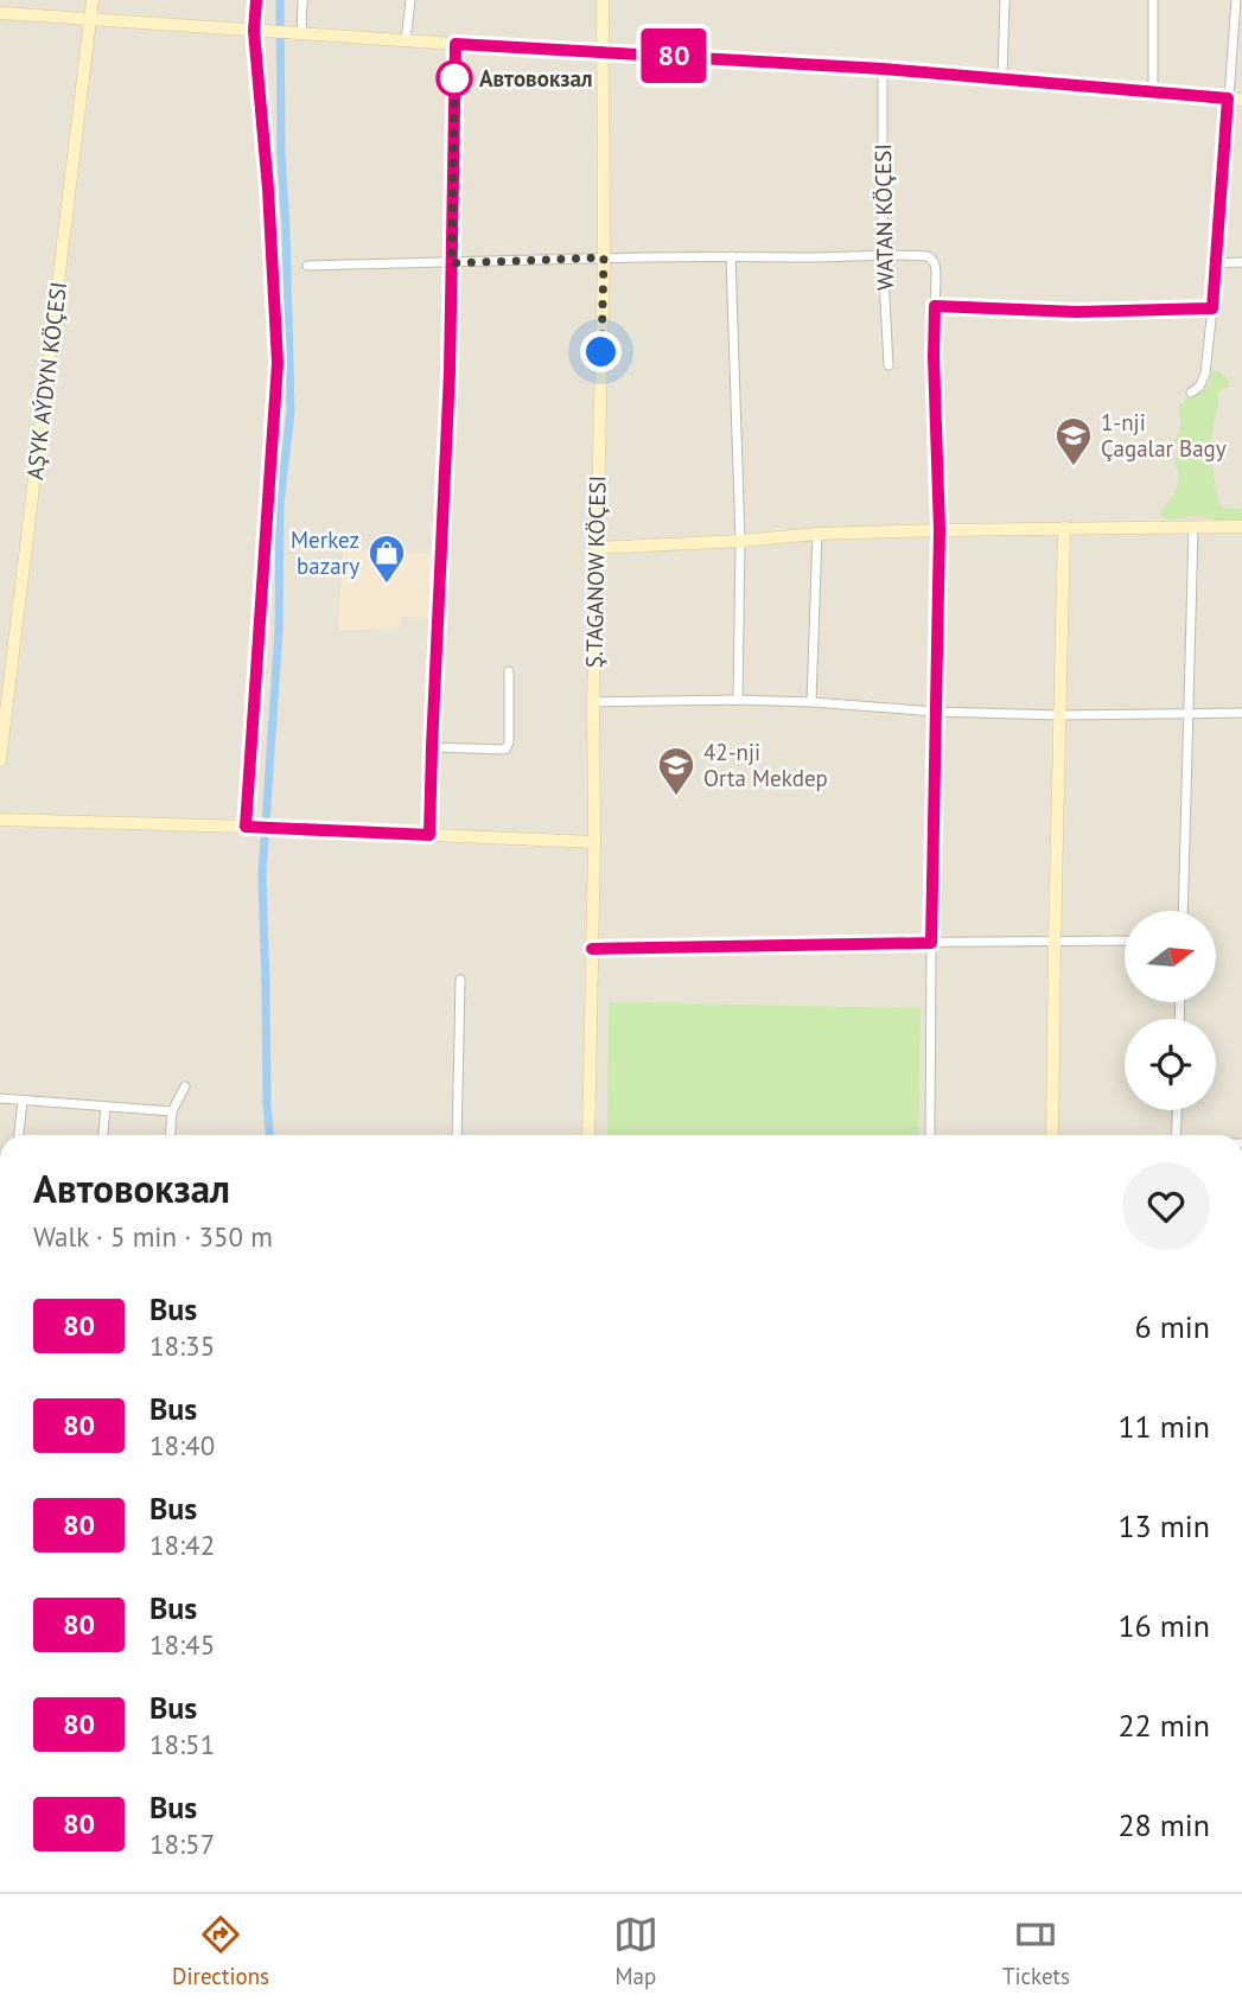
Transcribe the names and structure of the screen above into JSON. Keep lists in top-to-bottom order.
{
  "streets": {
    "street": ["WATAN KÖÇESI", "AŞYK AÝDYN KÖÇESI", "Ş.TAGANOW KÖÇESI"]
  },
  "places": {
    "other": ["Автовокзал"],
    "school or university": ["1-nji Çagalar Bagy", "42-nji Orta Mekdep"],
    "shop": ["Merkez bazary"]
  },
  "lines": ["bus line 80"],
  "north": "right",
  "page": {
    "on_map": "80",
    "heading": ["Автовокзал", "Walk · 5 min · 350 m"],
    "list": [
      {
        "mark": "80",
        "name": "Bus",
        "note": "18:35",
        "value": "6 min"
      },
      {
        "mark": "80",
        "name": "Bus",
        "note": "18:40",
        "value": "11 min"
      },
      {
        "mark": "80",
        "name": "Bus",
        "note": "18:42",
        "value": "13 min"
      },
      {
        "mark": "80",
        "name": "Bus",
        "note": "18:45",
        "value": "16 min"
      },
      {
        "mark": "80",
        "name": "Bus",
        "note": "18:51",
        "value": "22 min"
      },
      {
        "mark": "80",
        "name": "Bus",
        "note": "18:57",
        "value": "28 min"
      }
    ],
    "tabs": ["Directions", "Map", "Tickets"]
  }
}
